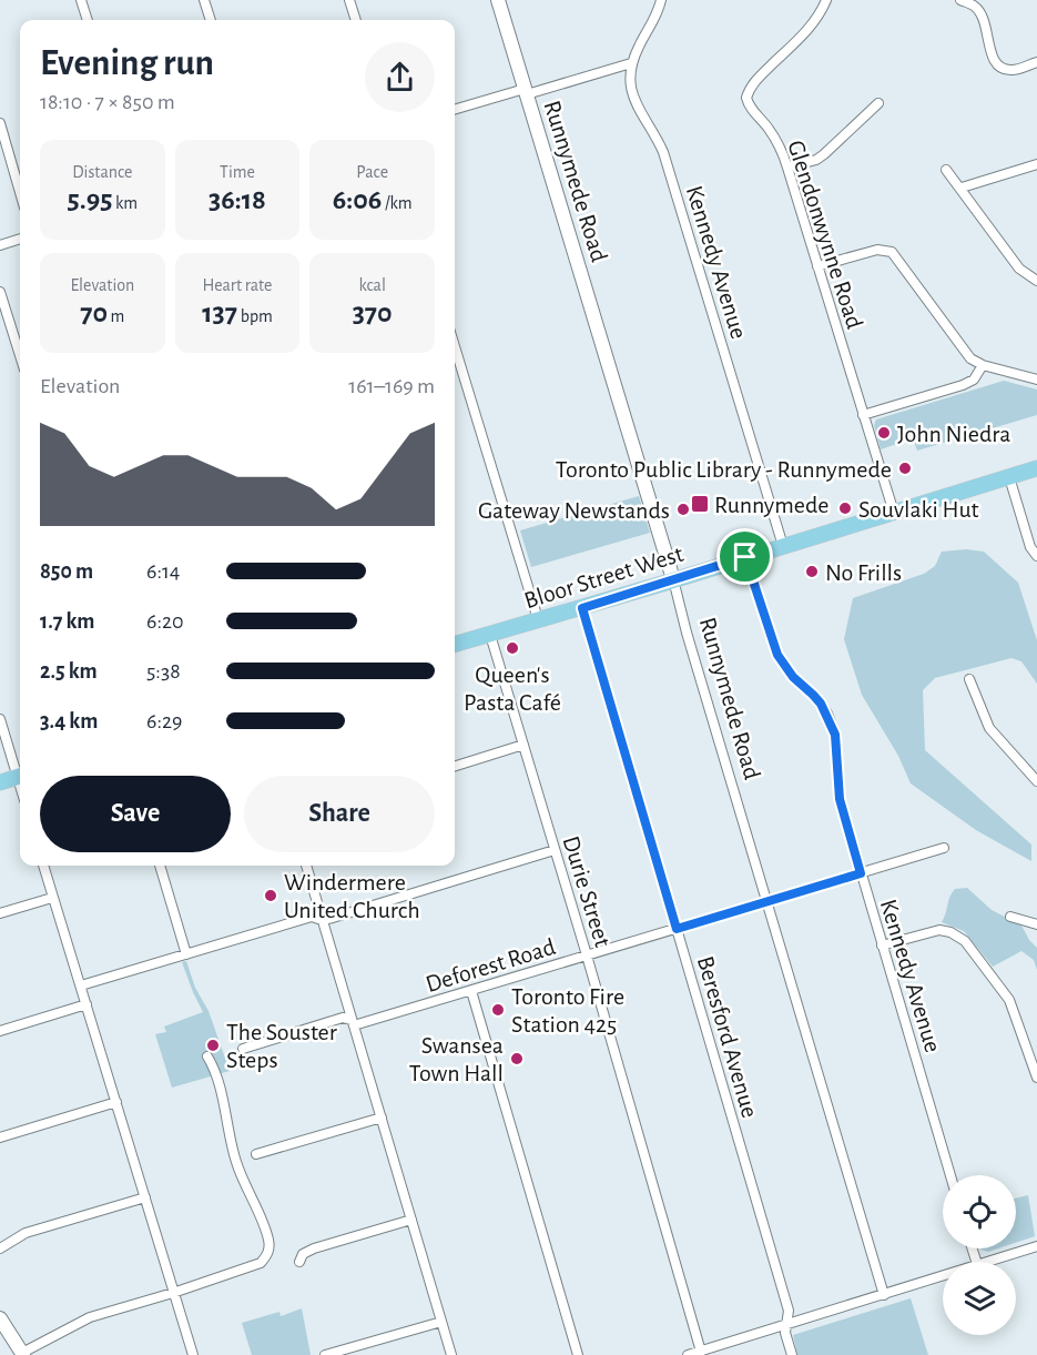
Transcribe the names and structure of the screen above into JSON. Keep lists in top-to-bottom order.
{
  "streets": {
    "main road": ["Bloor Street West"],
    "street": [
      "Runnymede Road",
      "Glendonwynne Road",
      "Kennedy Avenue",
      "Durie Street",
      "Deforest Road",
      "Beresford Avenue"
    ]
  },
  "crossings": [
    ["Runnymede Road", "Bloor Street West"],
    ["Runnymede Road", "Deforest Road"],
    ["Glendonwynne Road", "Bloor Street West"],
    ["Kennedy Avenue", "Bloor Street West"],
    ["Kennedy Avenue", "Deforest Road"],
    ["Bloor Street West", "Durie Street"],
    ["Bloor Street West", "Beresford Avenue"],
    ["Durie Street", "Deforest Road"],
    ["Deforest Road", "Beresford Avenue"]
  ],
  "places": {
    "other": [
      "John Niedra",
      "Toronto Public Library - Runnymede",
      "Souvlaki Hut",
      "Gateway Newstands",
      "No Frills",
      "Queen's Pasta Café",
      "Windermere United Church",
      "Toronto Fire Station 425",
      "The Souster Steps",
      "Swansea Town Hall"
    ],
    "transit": ["Runnymede"]
  },
  "page": {
    "heading": ["Evening run", "18:10 · 7 × 850 m"],
    "stats": [
      ["Distance", "5.95 km"],
      ["Time", "36:18"],
      ["Pace", "6:06 /km"],
      ["Elevation", "70 m"],
      ["Heart rate", "137 bpm"],
      ["kcal", "370"]
    ],
    "chart": ["Elevation", "161–169 m"],
    "list": [
      {
        "name": "850 m",
        "note": "6:14"
      },
      {
        "name": "1.7 km",
        "note": "6:20"
      },
      {
        "name": "2.5 km",
        "note": "5:38"
      },
      {
        "name": "3.4 km",
        "note": "6:29"
      }
    ],
    "buttons": ["Save", "Share"]
  }
}
